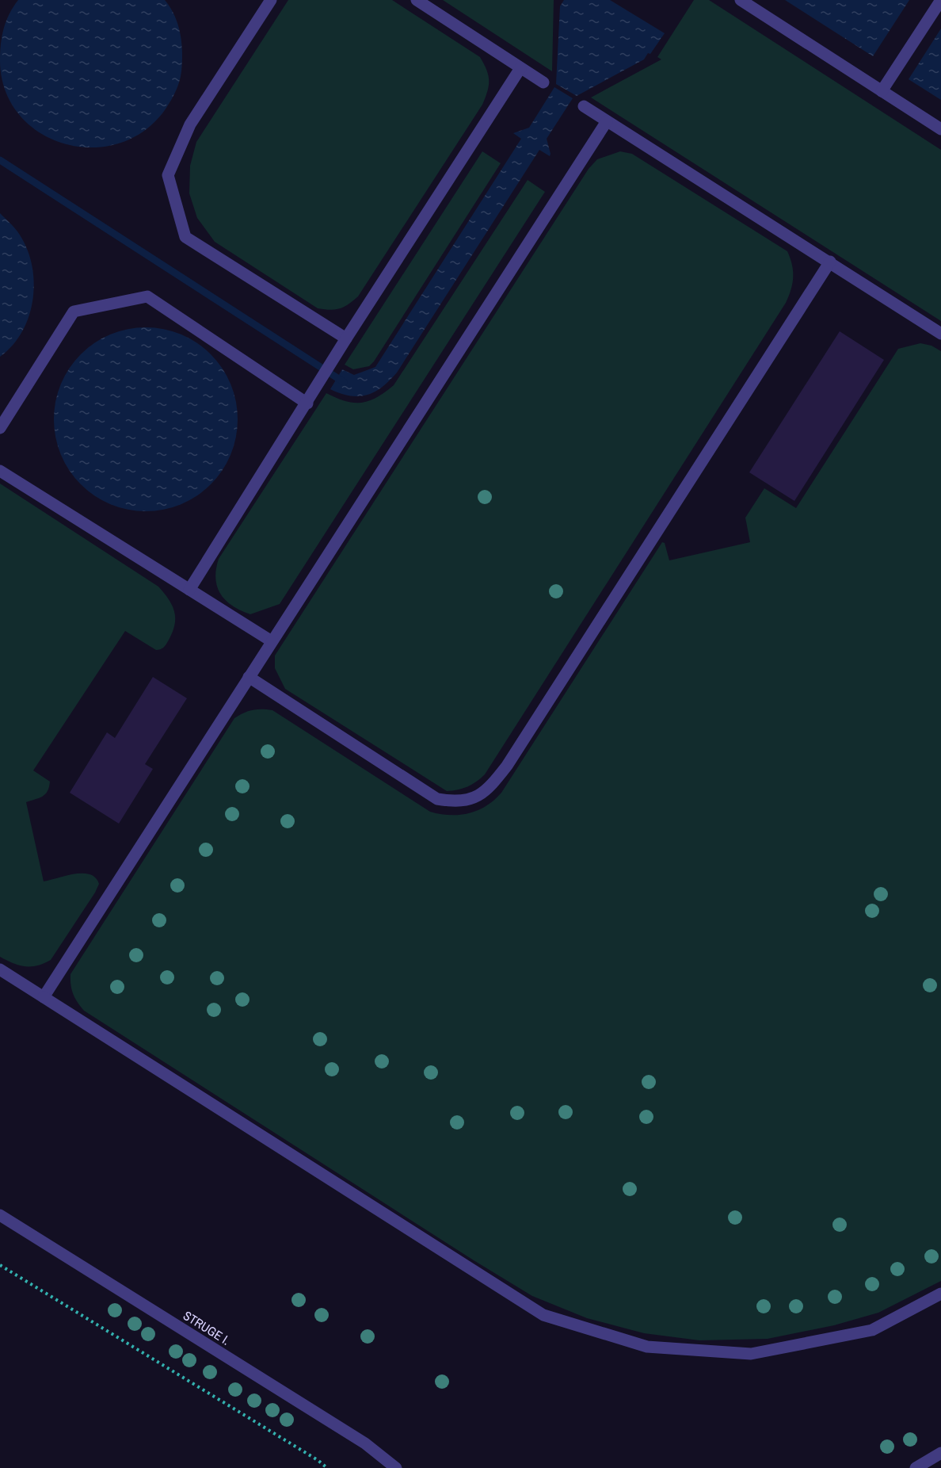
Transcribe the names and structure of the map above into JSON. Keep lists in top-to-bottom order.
{
  "streets": {
    "street": ["STRUGE I."]
  }
}
